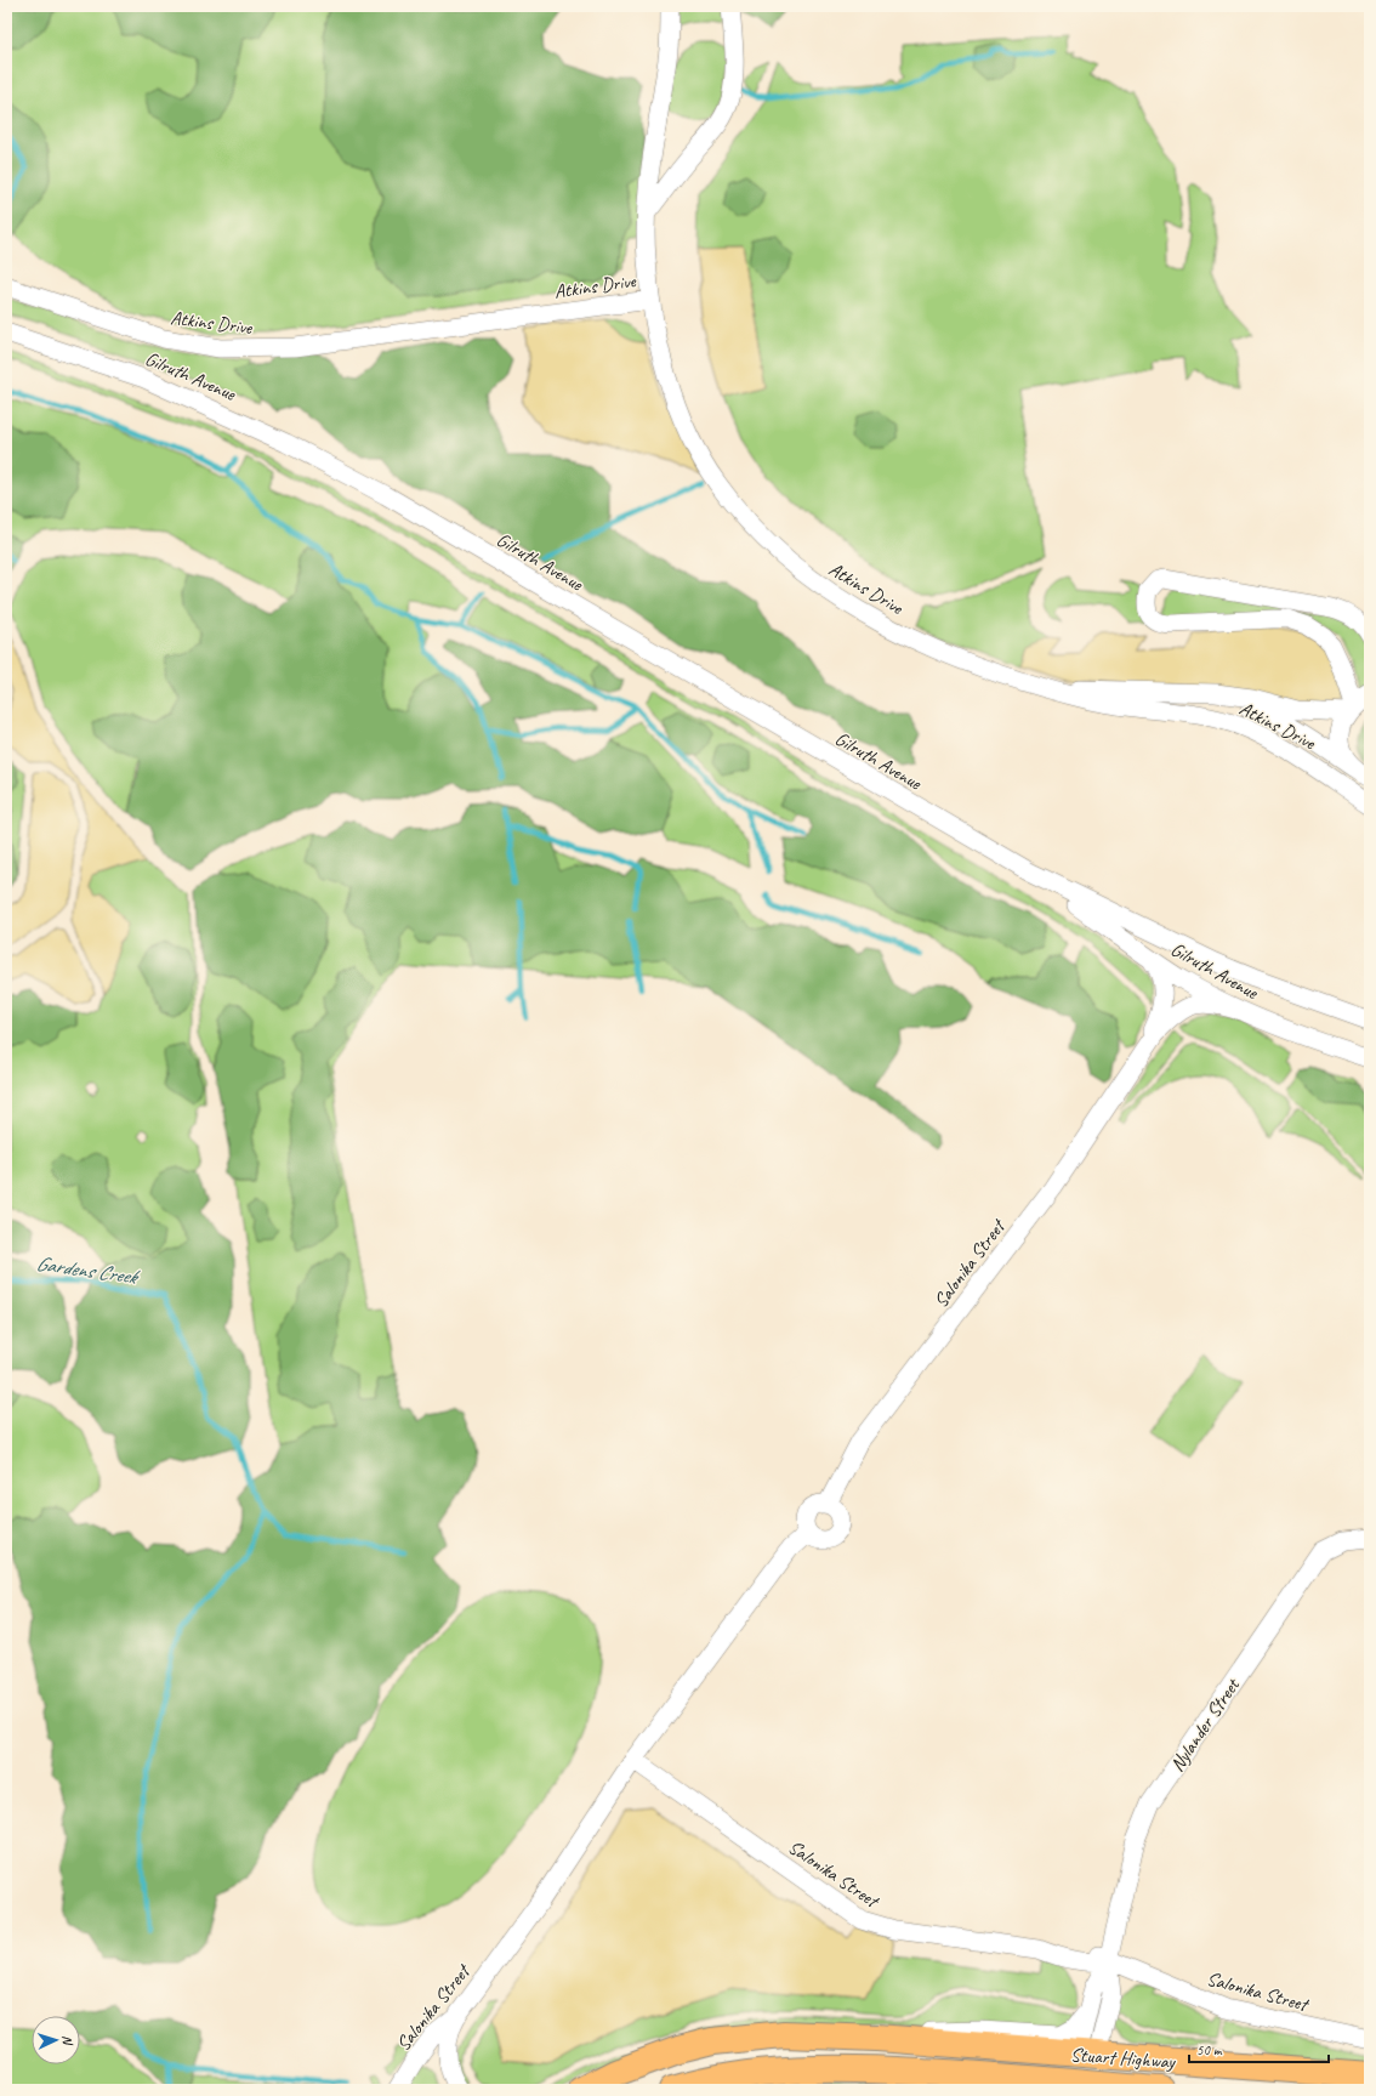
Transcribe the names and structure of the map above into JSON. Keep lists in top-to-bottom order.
{
  "streets": {
    "highway": ["Nylander Street", "Stuart Highway"],
    "street": ["Atkins Drive", "Gilruth Avenue", "Salonika Street"]
  },
  "crossings": [
    ["Gilruth Avenue", "Salonika Street"],
    ["Salonika Street", "Nylander Street"],
    ["Nylander Street", "Stuart Highway"]
  ],
  "water": ["Gardens Creek"],
  "scale_bar": "50 m",
  "north": "right"
}
